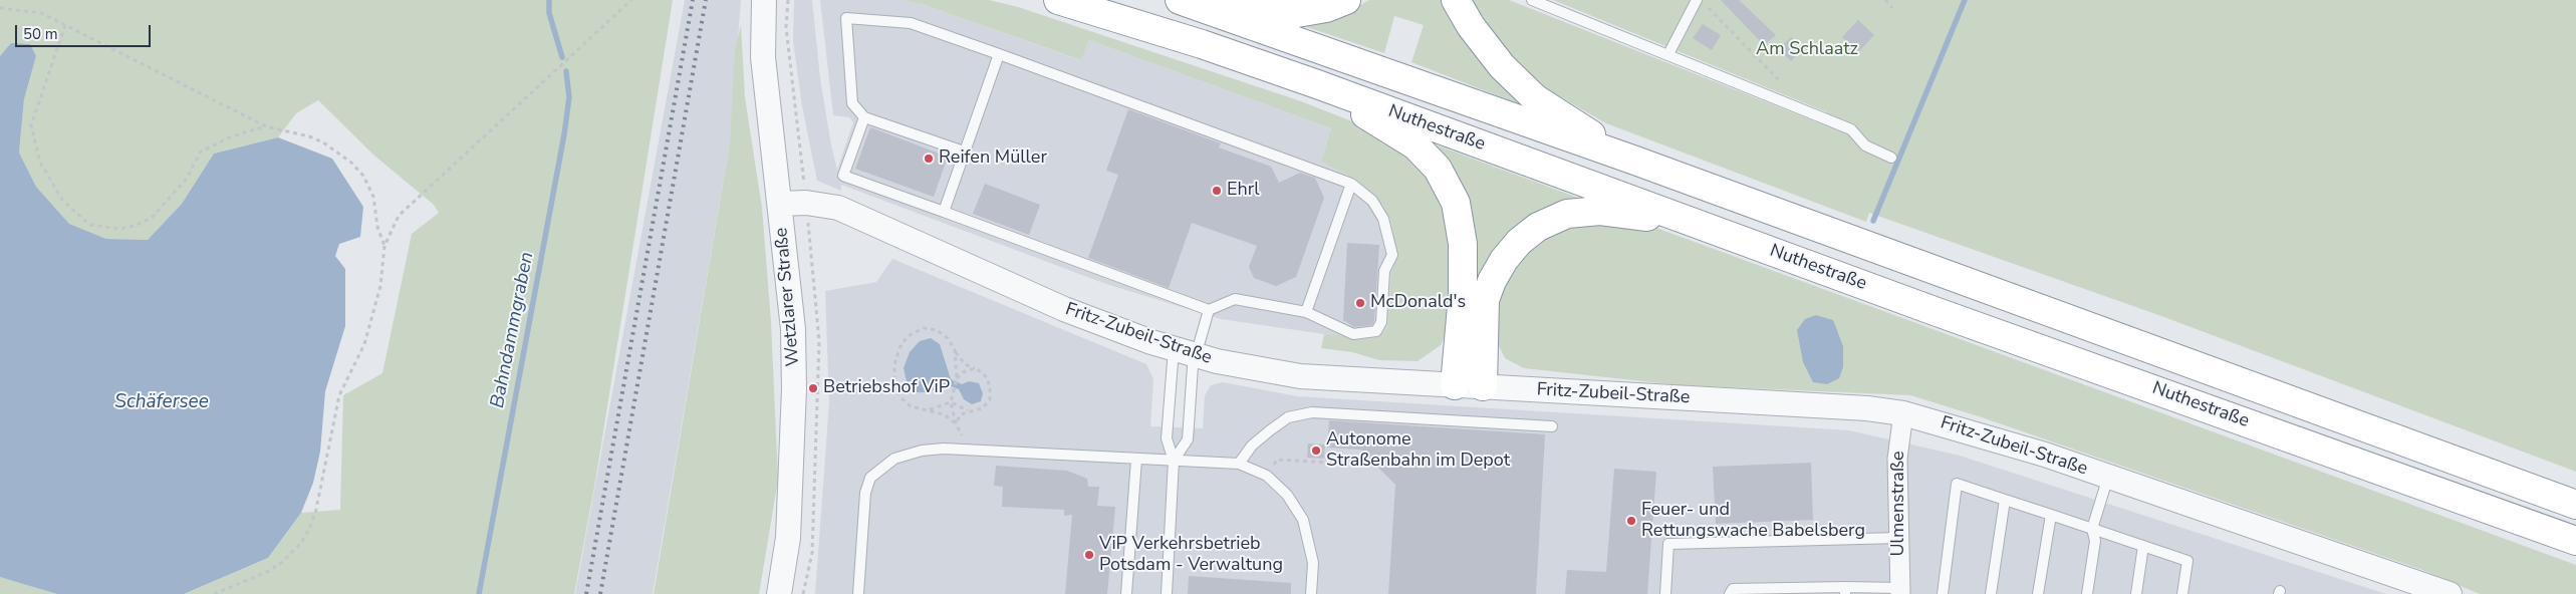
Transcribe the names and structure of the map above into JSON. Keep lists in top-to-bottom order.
{
  "streets": {
    "highway": ["Nuthestraße"],
    "street": ["Wetzlarer Straße", "Fritz-Zubeil-Straße", "Ulmenstraße"]
  },
  "crossings": [
    ["Wetzlarer Straße", "Fritz-Zubeil-Straße"],
    ["Fritz-Zubeil-Straße", "Ulmenstraße"]
  ],
  "water": ["Bahndammgraben", "Schäfersee"],
  "parks": ["Am Schlaatz"],
  "places": [
    "Reifen Müller",
    "Ehrl",
    "McDonald's",
    "Betriebshof ViP",
    "Autonome Straßenbahn im Depot",
    "Feuer- und Rettungswache Babelsberg",
    "ViP Verkehrsbetrieb Potsdam - Verwaltung"
  ],
  "scale_bar": "50 m"
}
